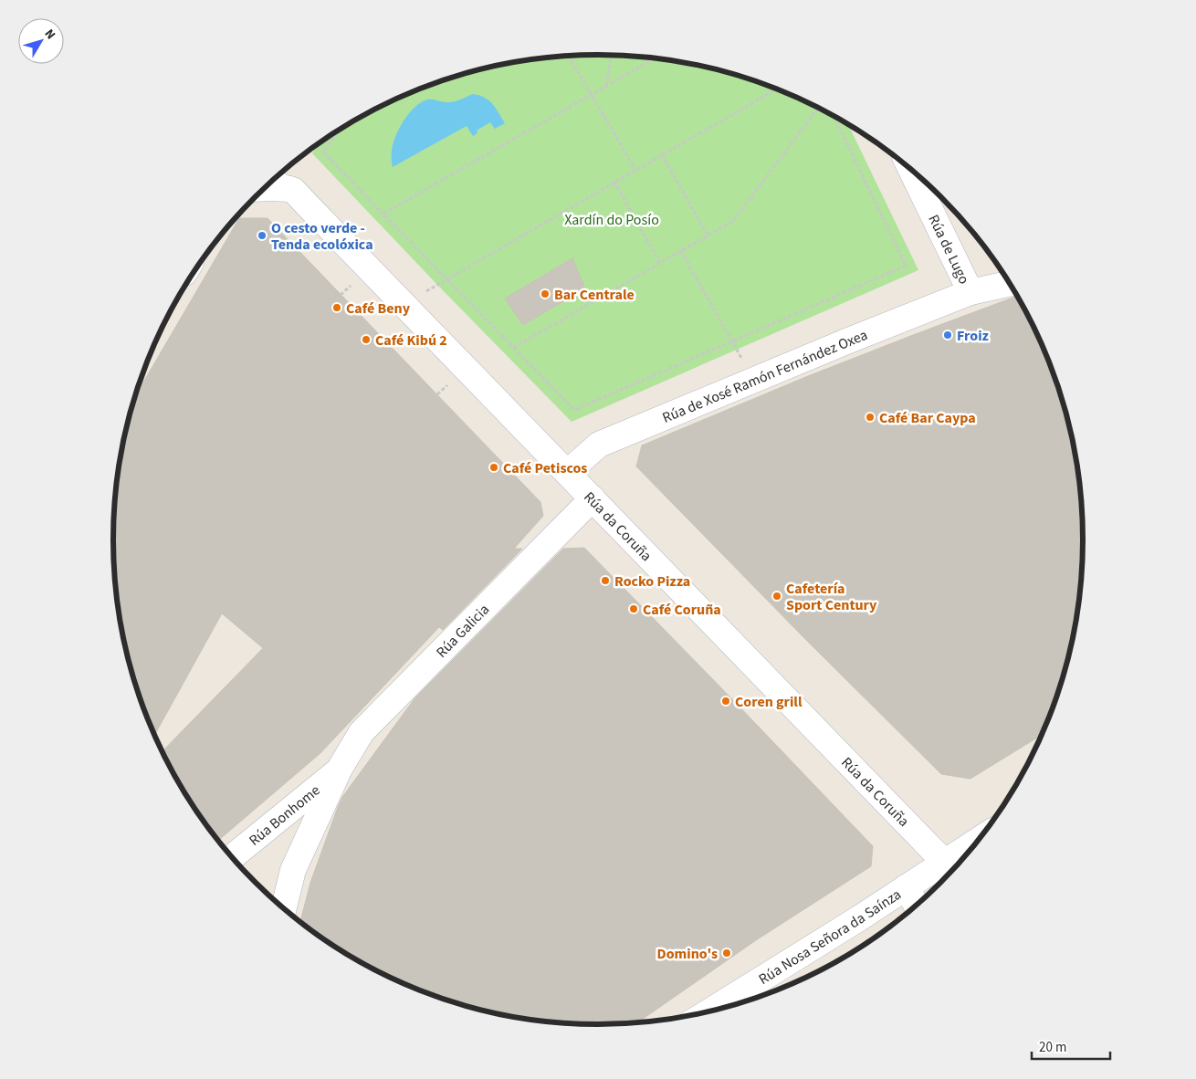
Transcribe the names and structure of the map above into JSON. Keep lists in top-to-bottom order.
{
  "streets": {
    "street": [
      "Rúa de Lugo",
      "Rúa de Xosé Ramón Fernández Oxea",
      "Rúa da Coruña",
      "Rúa Galicia",
      "Rúa Bonhome",
      "Rúa Nosa Señora da Saínza"
    ]
  },
  "crossings": [
    ["Rúa de Lugo", "Rúa de Xosé Ramón Fernández Oxea"],
    ["Rúa de Xosé Ramón Fernández Oxea", "Rúa da Coruña"],
    ["Rúa da Coruña", "Rúa Galicia"],
    ["Rúa da Coruña", "Rúa Nosa Señora da Saínza"],
    ["Rúa Galicia", "Rúa Bonhome"]
  ],
  "parks": ["Xardín do Posío"],
  "places": [
    "O cesto verde - Tenda ecolóxica",
    "Bar Centrale",
    "Café Beny",
    "Froiz",
    "Café Kibú 2",
    "Café Bar Caypa",
    "Café Petiscos",
    "Rocko Pizza",
    "Cafetería Sport Century",
    "Café Coruña",
    "Coren grill",
    "Domino's"
  ],
  "scale_bar": "20 m",
  "north": "top right"
}
